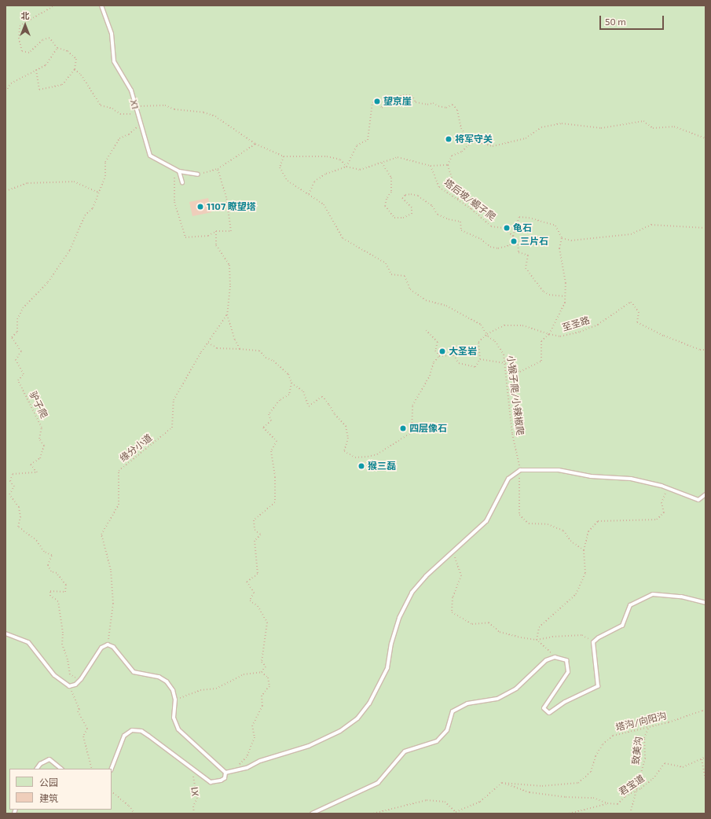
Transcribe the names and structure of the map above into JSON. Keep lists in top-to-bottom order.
{
  "streets": {
    "lane": ["X1"],
    "path": [
      "塔后坡/蝎子爬",
      "至圣路",
      "小猴子爬/小辣椒爬",
      "驴子爬",
      "缘分小道",
      "塔沟/向阳沟",
      "致美沟",
      "君宝道"
    ]
  },
  "crossings": [
    ["X1", "驴子爬"],
    ["塔沟/向阳沟", "致美沟"],
    ["致美沟", "君宝道"]
  ],
  "places": [
    "望京崖",
    "将军守关",
    "1107 瞭望塔",
    "龟石",
    "三片石",
    "大圣岩",
    "四层像石",
    "猴三磊"
  ],
  "legend": ["公园", "建筑"],
  "scale_bar": "50 m",
  "north": "top"
}
